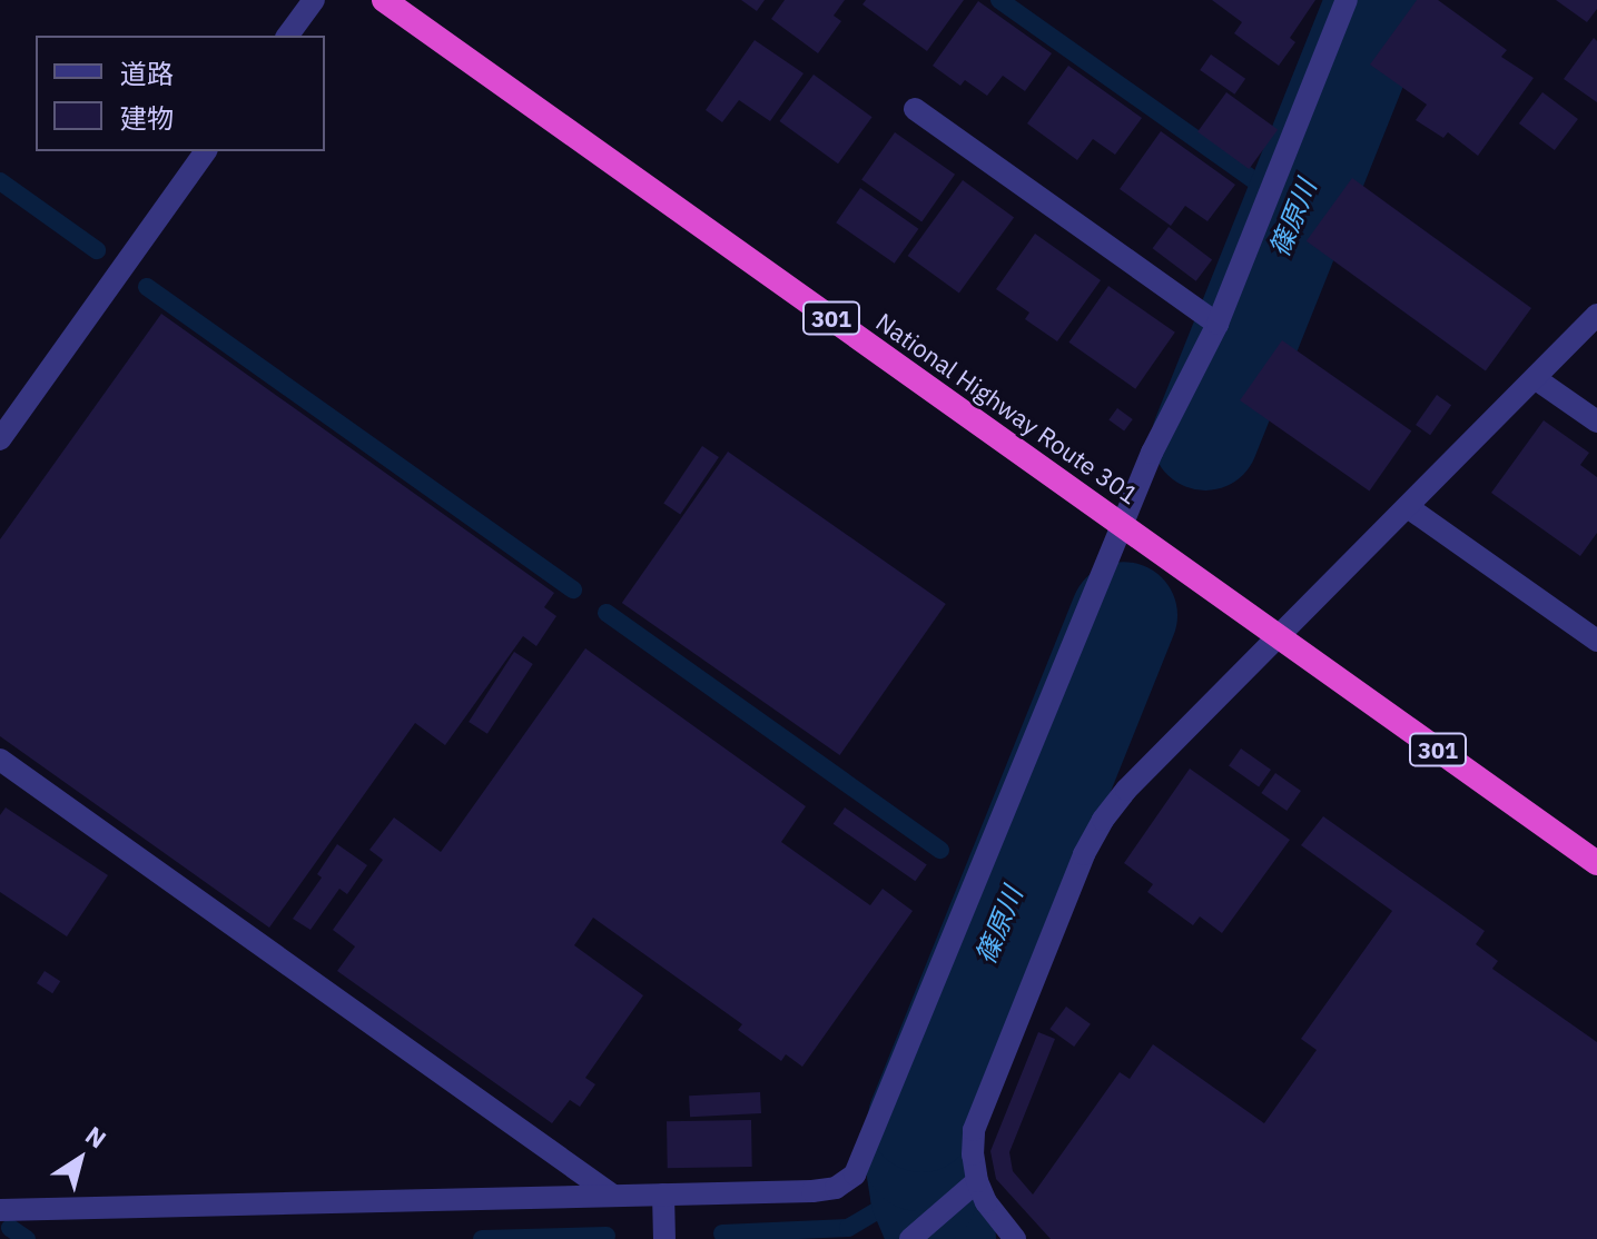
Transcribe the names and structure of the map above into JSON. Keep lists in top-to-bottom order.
{
  "streets": {
    "highway": ["301", "National Highway Route 301"]
  },
  "water": ["篠原川"],
  "legend": ["道路", "建物"],
  "north": "top right"
}
